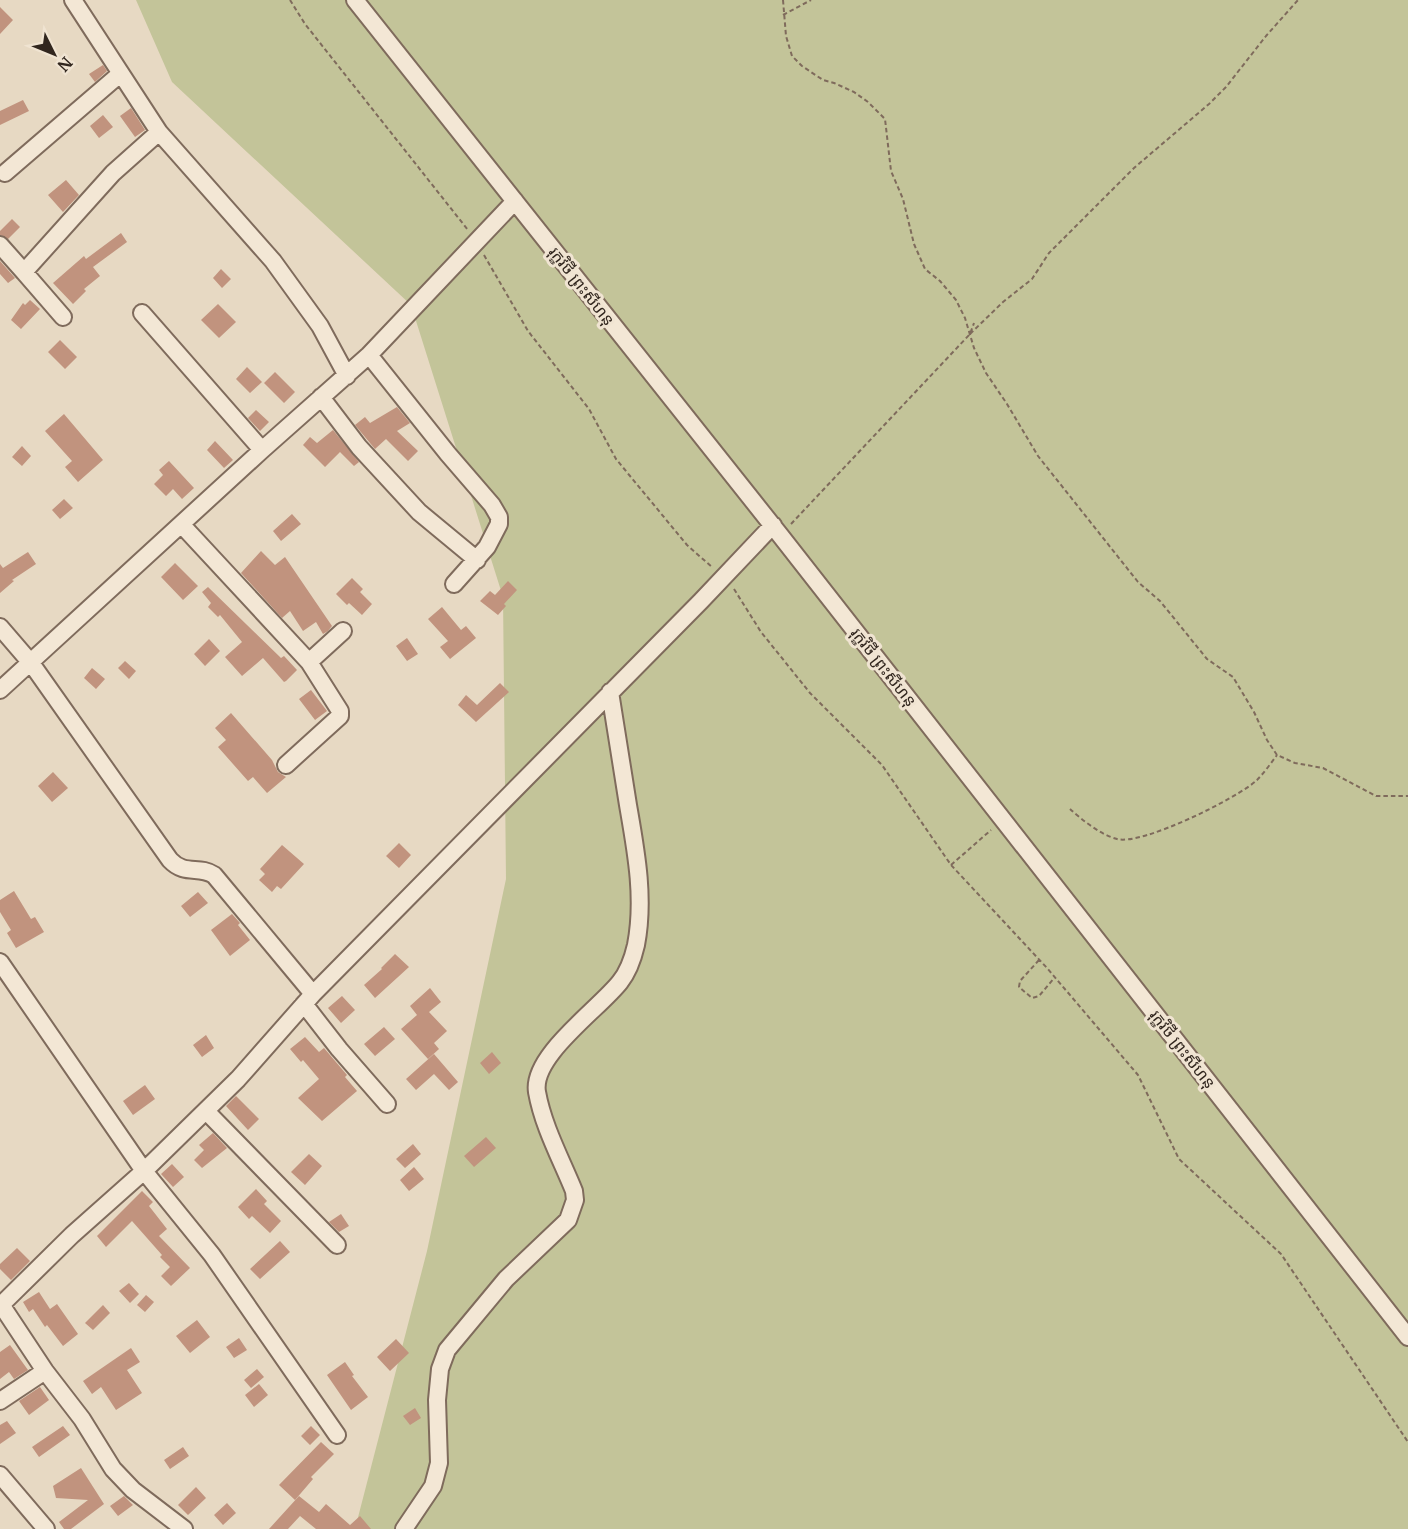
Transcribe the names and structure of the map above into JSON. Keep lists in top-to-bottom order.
{
  "streets": {
    "street": ["រុក្ខវិថី ព្រះសីហនុ"]
  },
  "north": "bottom right"
}
